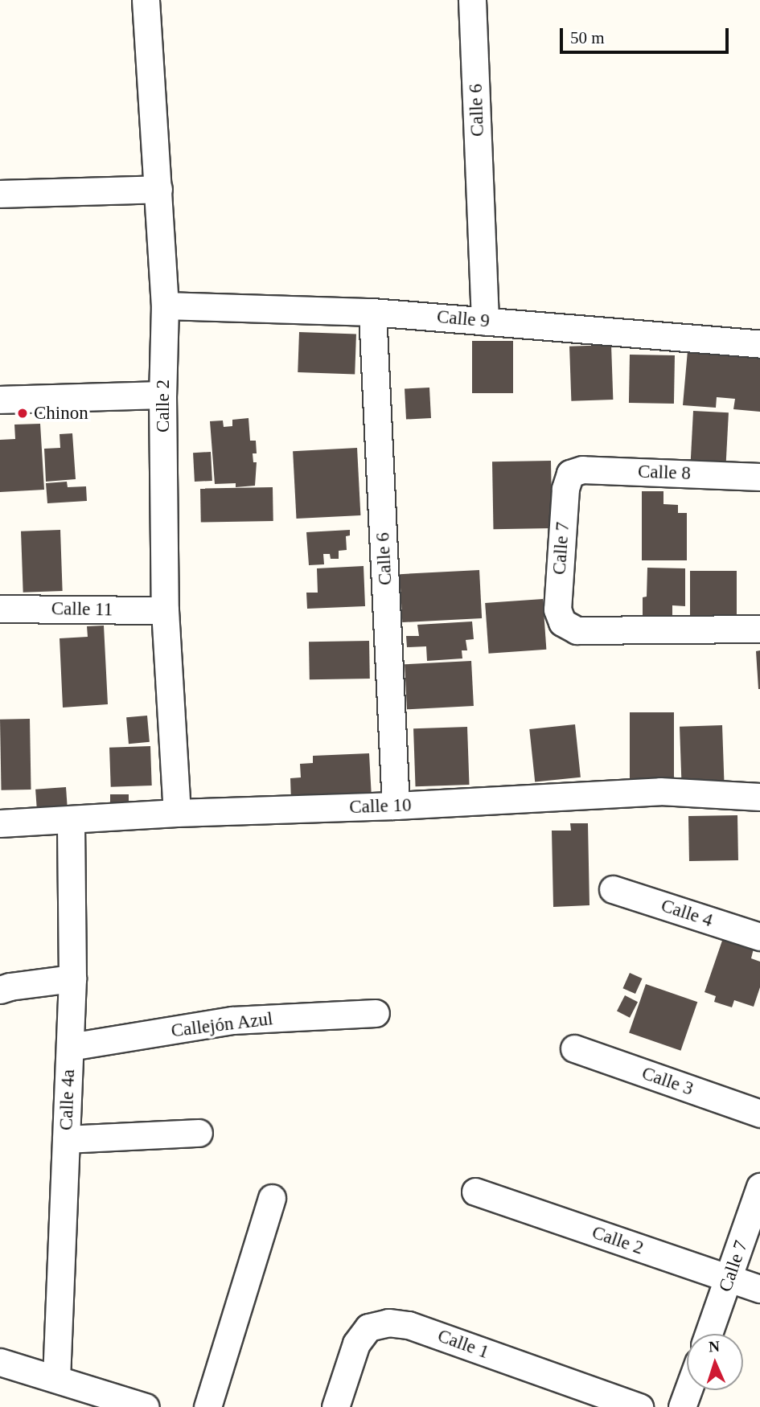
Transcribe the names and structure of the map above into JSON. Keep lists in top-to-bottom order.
{
  "streets": {
    "street": [
      "Calle 6",
      "Calle 9",
      "Calle 2",
      "Calle 8",
      "Calle 7",
      "Calle 11",
      "Calle 10",
      "Calle 4",
      "Callejón Azul",
      "Calle 3",
      "Calle 4a",
      "Calle 1"
    ]
  },
  "crossings": [
    ["Calle 6", "Calle 9"],
    ["Calle 6", "Calle 10"],
    ["Calle 9", "Calle 2"],
    ["Calle 2", "Calle 7"],
    ["Calle 2", "Calle 11"],
    ["Calle 2", "Calle 10"],
    ["Calle 8", "Calle 7"],
    ["Calle 10", "Calle 4a"],
    ["Callejón Azul", "Calle 4a"]
  ],
  "places": ["Chinon"],
  "scale_bar": "50 m",
  "north": "top"
}
